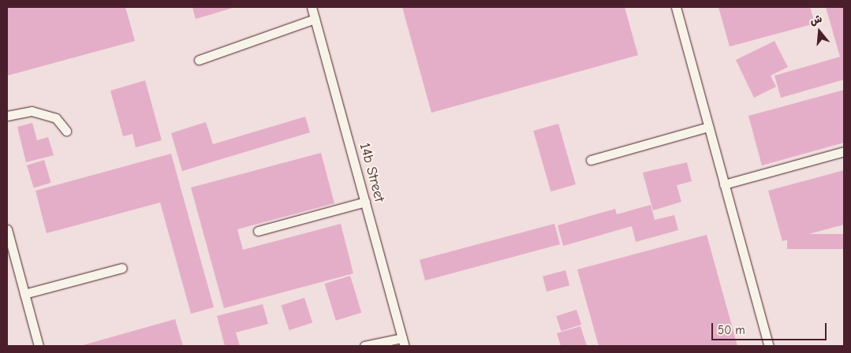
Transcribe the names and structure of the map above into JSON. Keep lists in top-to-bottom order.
{
  "streets": {
    "lane": ["14b Street"]
  },
  "scale_bar": "50 m",
  "north": "top"
}
